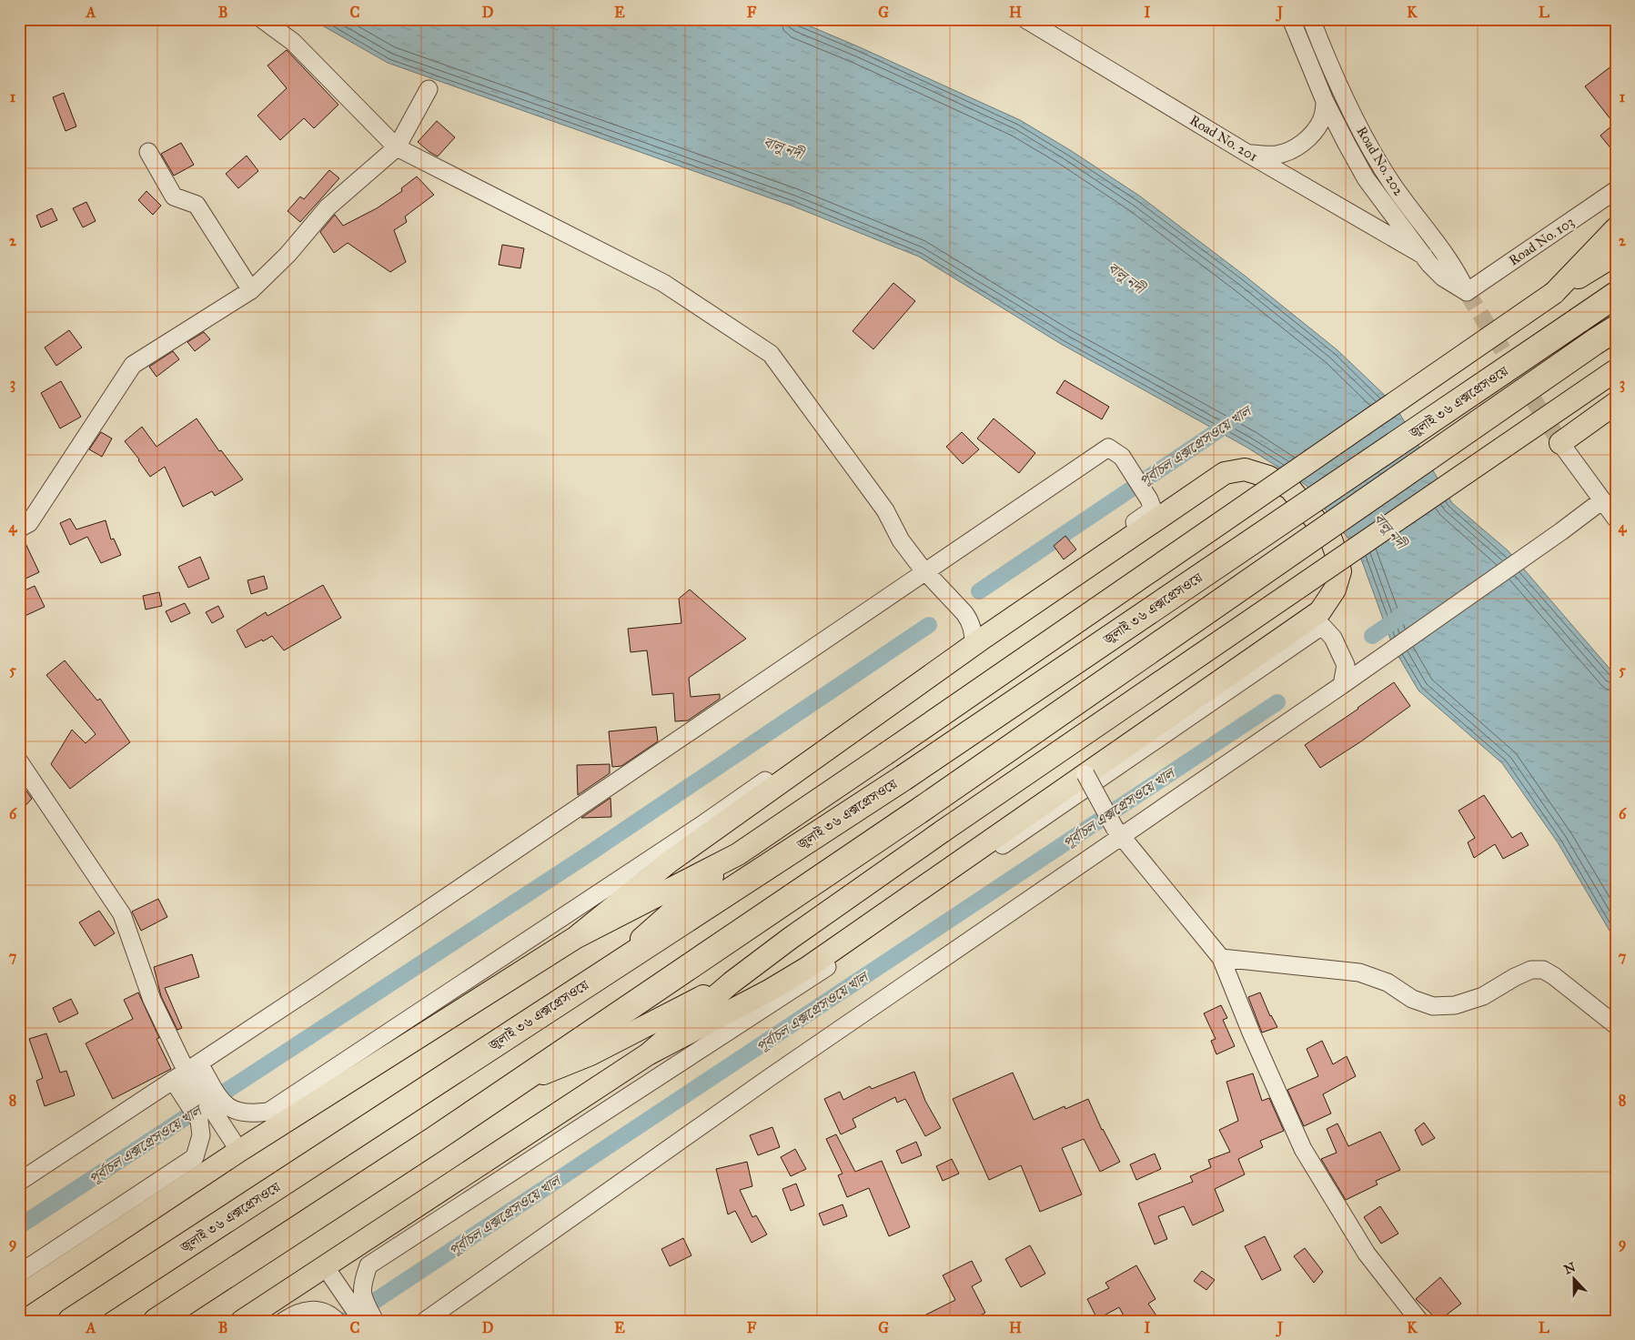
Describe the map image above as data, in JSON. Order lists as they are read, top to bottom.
{
  "streets": {
    "highway": ["জুলাই ৩৬ এক্সপ্রেসওয়ে"],
    "street": ["Road No. 201", "Road No. 202", "Road No. 103"]
  },
  "crossings": [
    ["Road No. 201", "Road No. 202"],
    ["Road No. 201", "Road No. 103"],
    ["Road No. 202", "Road No. 103"]
  ],
  "water": ["বালু নদী", "পূর্বাচল এক্সপ্রেসওয়ে খাল"],
  "north": "top",
  "grid": {
    "columns": [
      "A",
      "B",
      "C",
      "D",
      "E",
      "F",
      "G",
      "H",
      "I",
      "J",
      "K",
      "L"
    ],
    "rows": [
      "1",
      "2",
      "3",
      "4",
      "5",
      "6",
      "7",
      "8",
      "9"
    ]
  }
}
